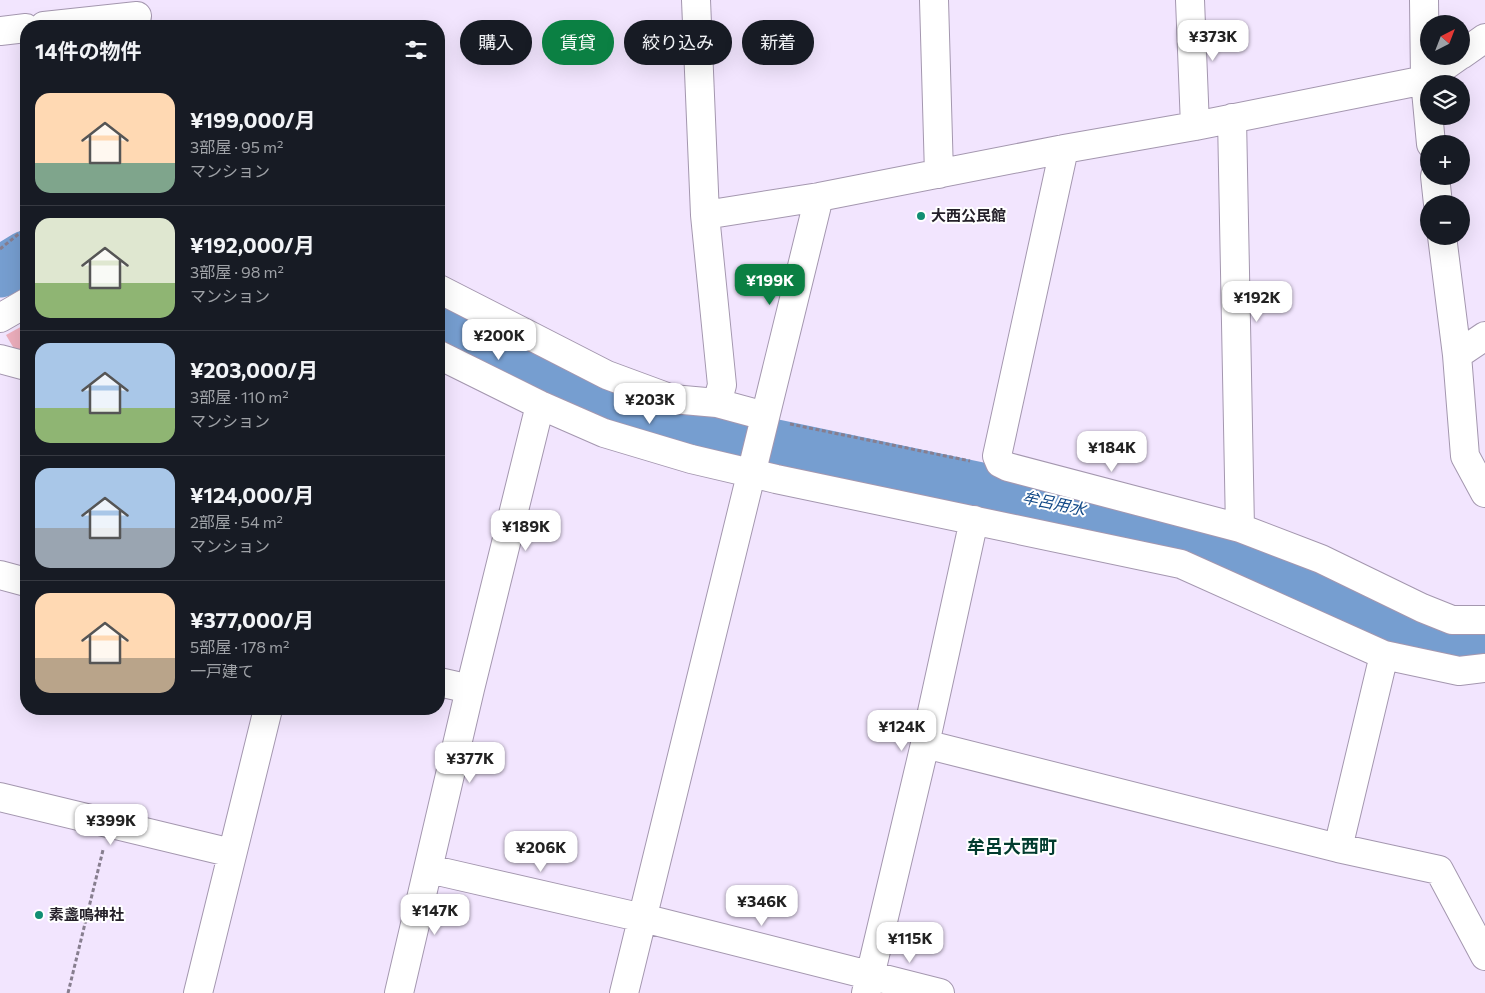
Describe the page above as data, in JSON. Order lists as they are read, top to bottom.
{
  "districts": ["牟呂大西町"],
  "water": ["牟呂用水"],
  "places": ["大西公民館", "素盞嗚神社"],
  "north": "top right",
  "page": {
    "map_buttons": ["+", "−"],
    "price": [
      "¥373K",
      "¥199K",
      "¥192K",
      "¥200K",
      "¥203K",
      "¥184K",
      "¥189K",
      "¥124K",
      "¥377K",
      "¥399K",
      "¥206K",
      "¥346K",
      "¥147K",
      "¥115K"
    ],
    "chip": [
      "購入",
      "賃貸",
      "絞り込み",
      "新着"
    ],
    "heading": "14件の物件",
    "list": [
      {
        "name": "¥199,000/月",
        "note": "3部屋 · 95 m² · マンション"
      },
      {
        "name": "¥192,000/月",
        "note": "3部屋 · 98 m² · マンション"
      },
      {
        "name": "¥203,000/月",
        "note": "3部屋 · 110 m² · マンション"
      },
      {
        "name": "¥124,000/月",
        "note": "2部屋 · 54 m² · マンション"
      },
      {
        "name": "¥377,000/月",
        "note": "5部屋 · 178 m² · 一戸建て"
      }
    ]
  }
}
